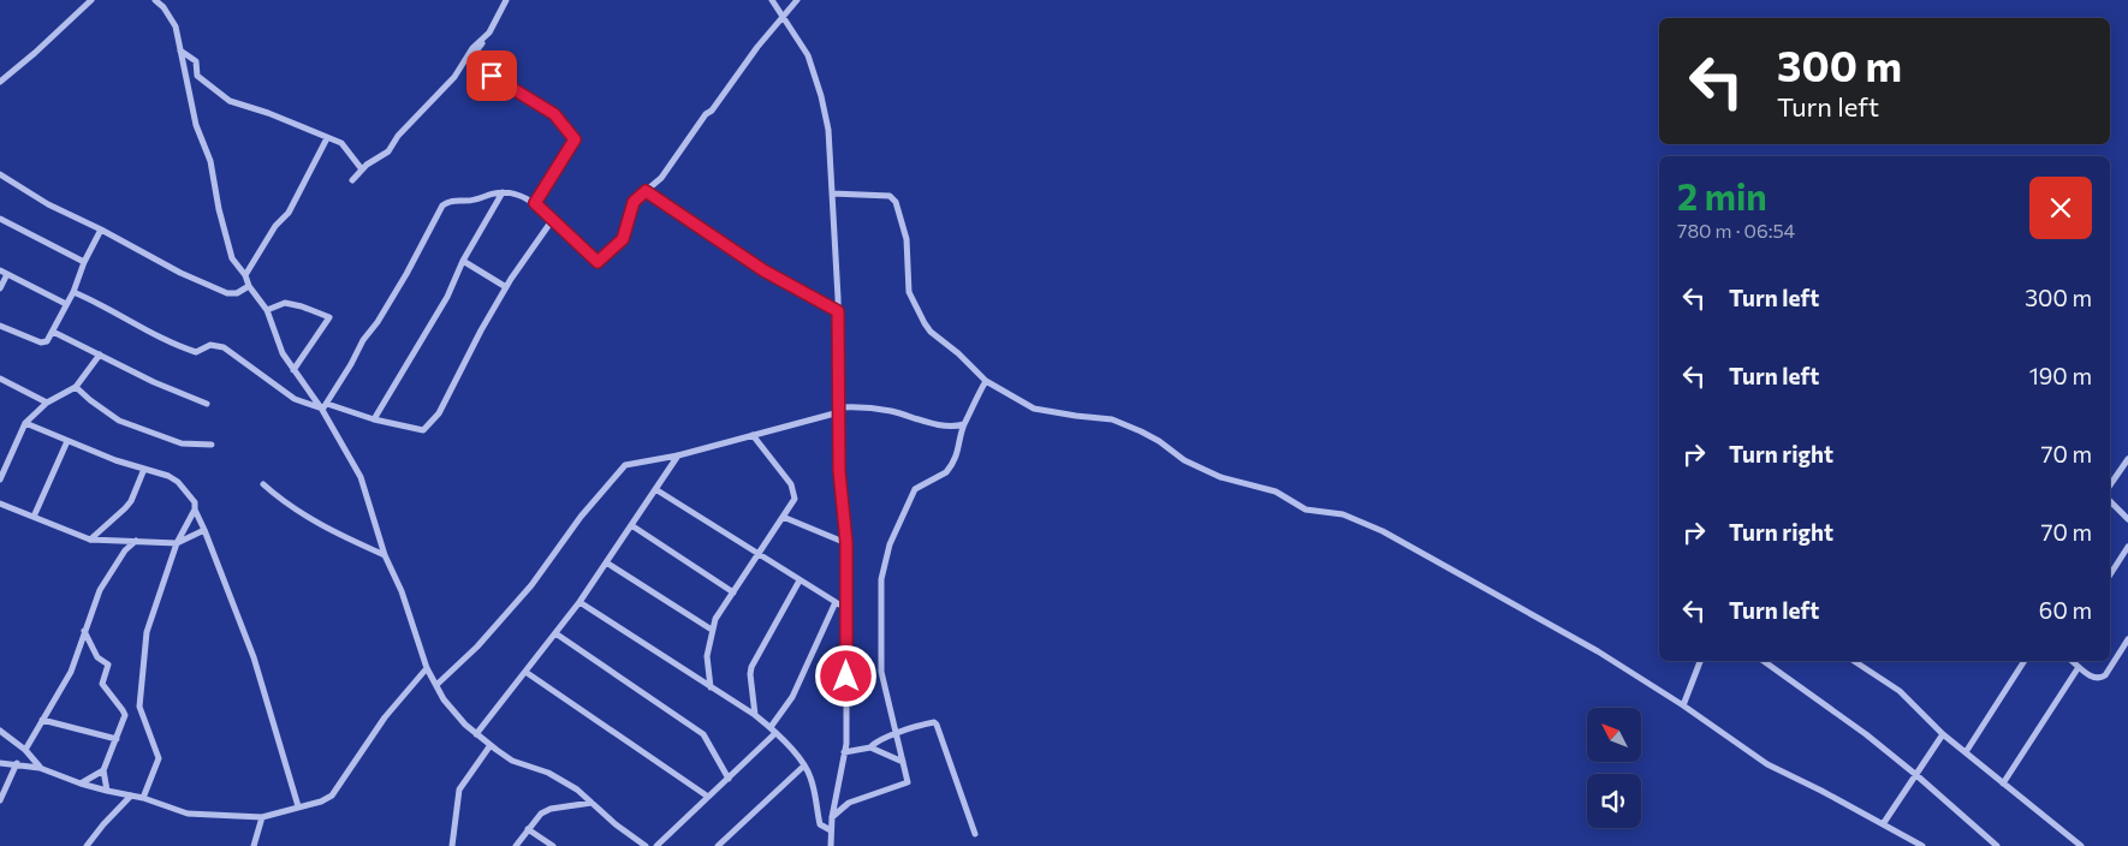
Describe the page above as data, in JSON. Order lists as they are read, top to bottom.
{
  "north": "top left",
  "page": {
    "turn": ["300 m", "Turn left"],
    "heading": ["2 min", "780 m · 06:54"],
    "list": [
      {
        "name": "Turn left",
        "value": "300 m"
      },
      {
        "name": "Turn left",
        "value": "190 m"
      },
      {
        "name": "Turn right",
        "value": "70 m"
      },
      {
        "name": "Turn right",
        "value": "70 m"
      },
      {
        "name": "Turn left",
        "value": "60 m"
      }
    ]
  }
}
